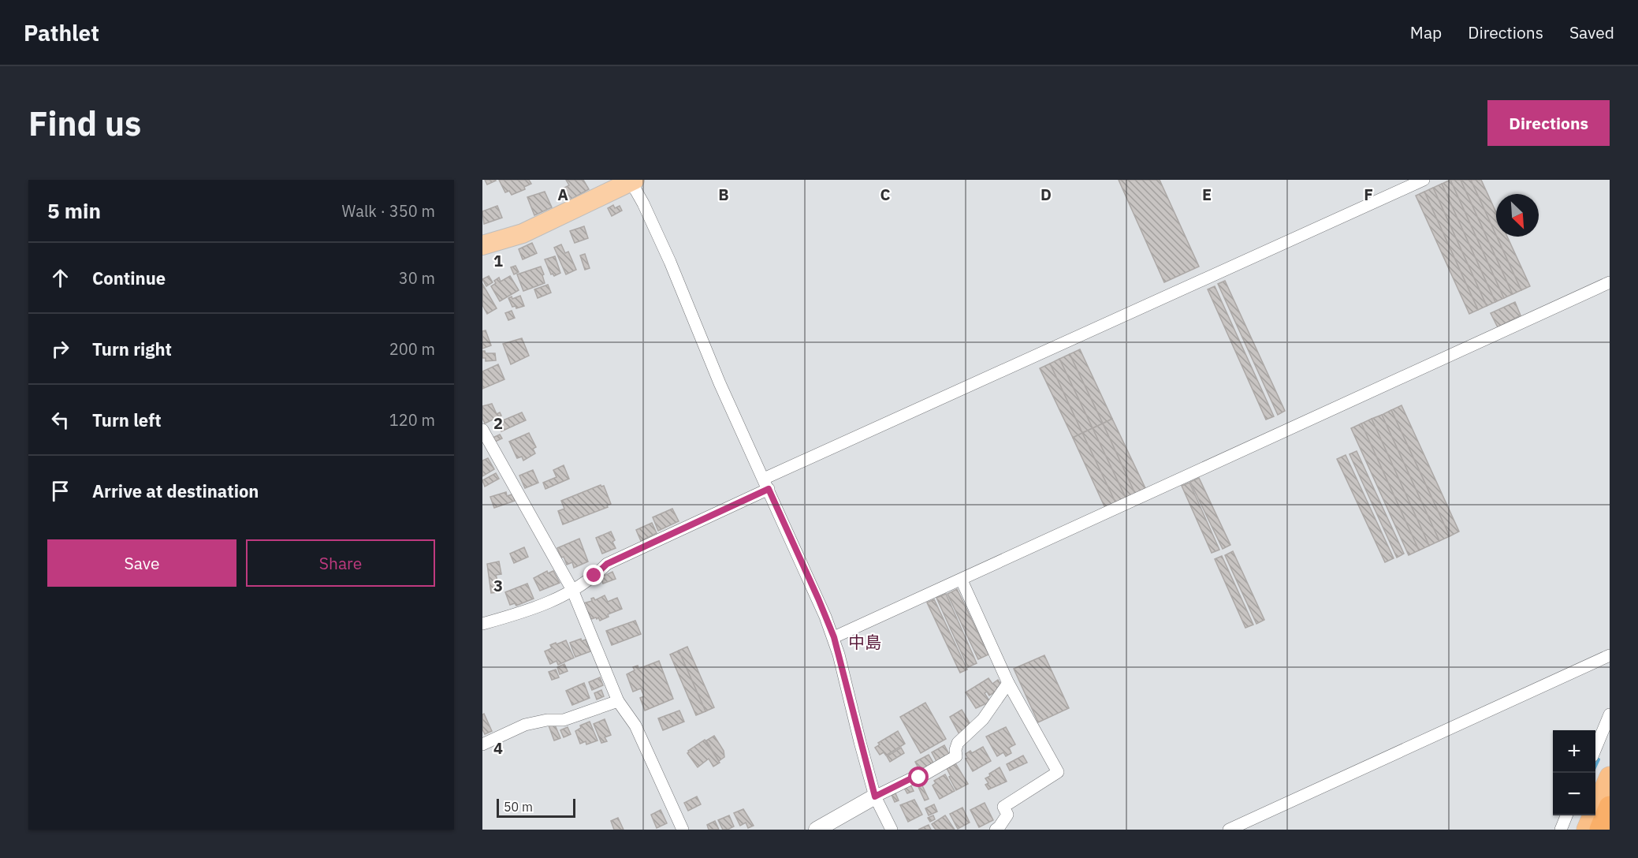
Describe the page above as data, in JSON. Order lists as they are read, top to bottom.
{
  "districts": ["中島"],
  "scale_bar": "50 m",
  "north": "bottom right",
  "page": {
    "header": "Pathlet",
    "nav": ["Map", "Directions", "Saved"],
    "buttons": [
      "Directions",
      ["Save", "Share"]
    ],
    "title": "Find us",
    "heading": ["5 min", "Walk · 350 m"],
    "list": [
      ["Continue", "30 m"],
      ["Turn right", "200 m"],
      ["Turn left", "120 m"],
      "Arrive at destination"
    ],
    "map_buttons": ["+", "−"],
    "scale": "50 m"
  },
  "grid": {
    "columns": [
      "A",
      "B",
      "C",
      "D",
      "E",
      "F"
    ],
    "rows": [
      "1",
      "2",
      "3",
      "4"
    ]
  }
}
